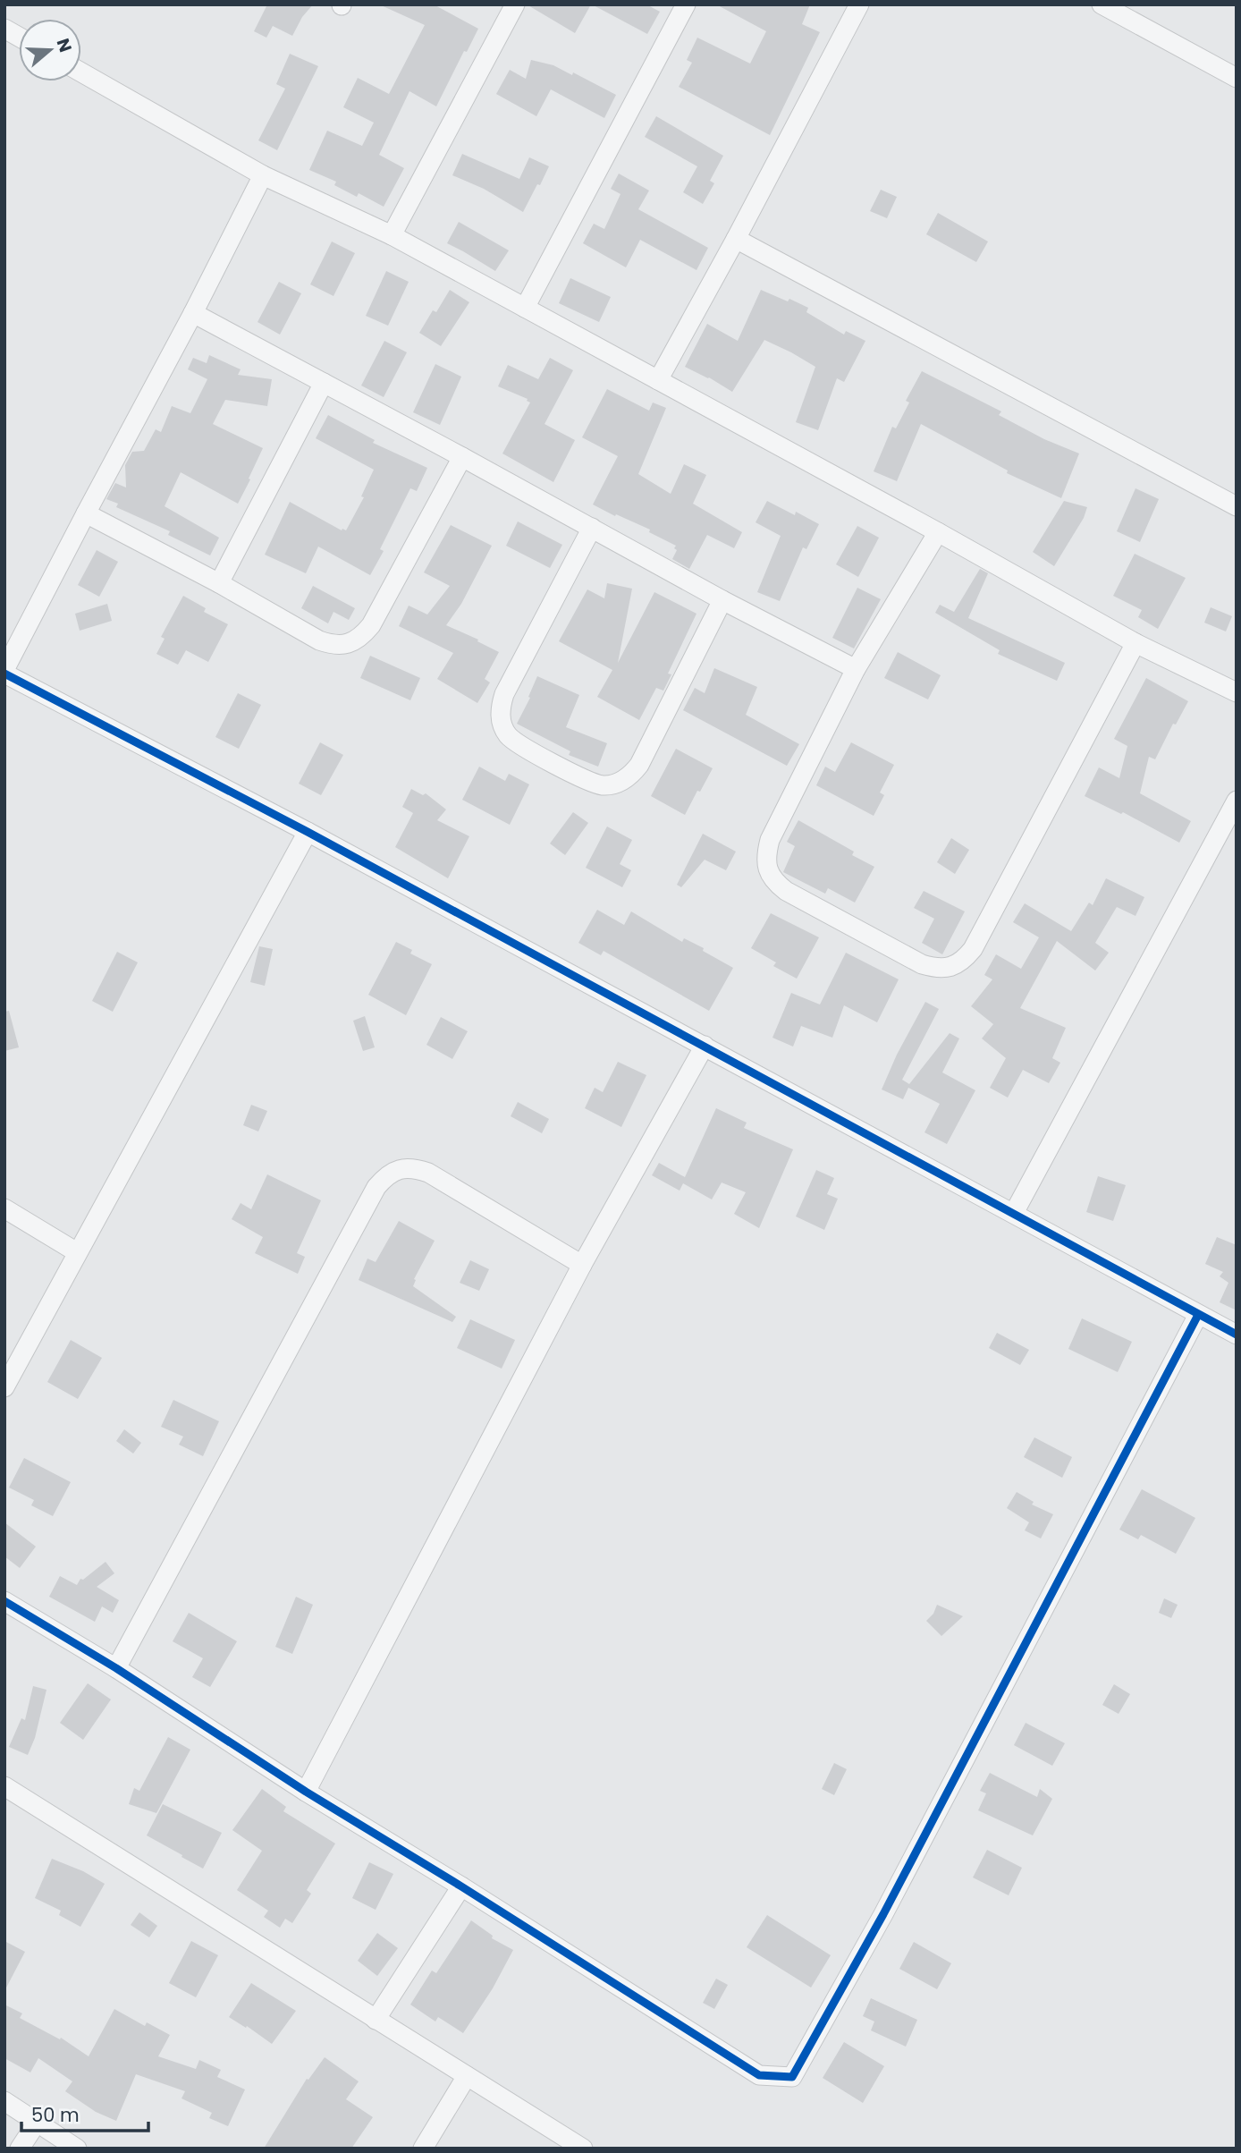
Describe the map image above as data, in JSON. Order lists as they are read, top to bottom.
{
  "scale_bar": "50 m",
  "north": "right"
}
